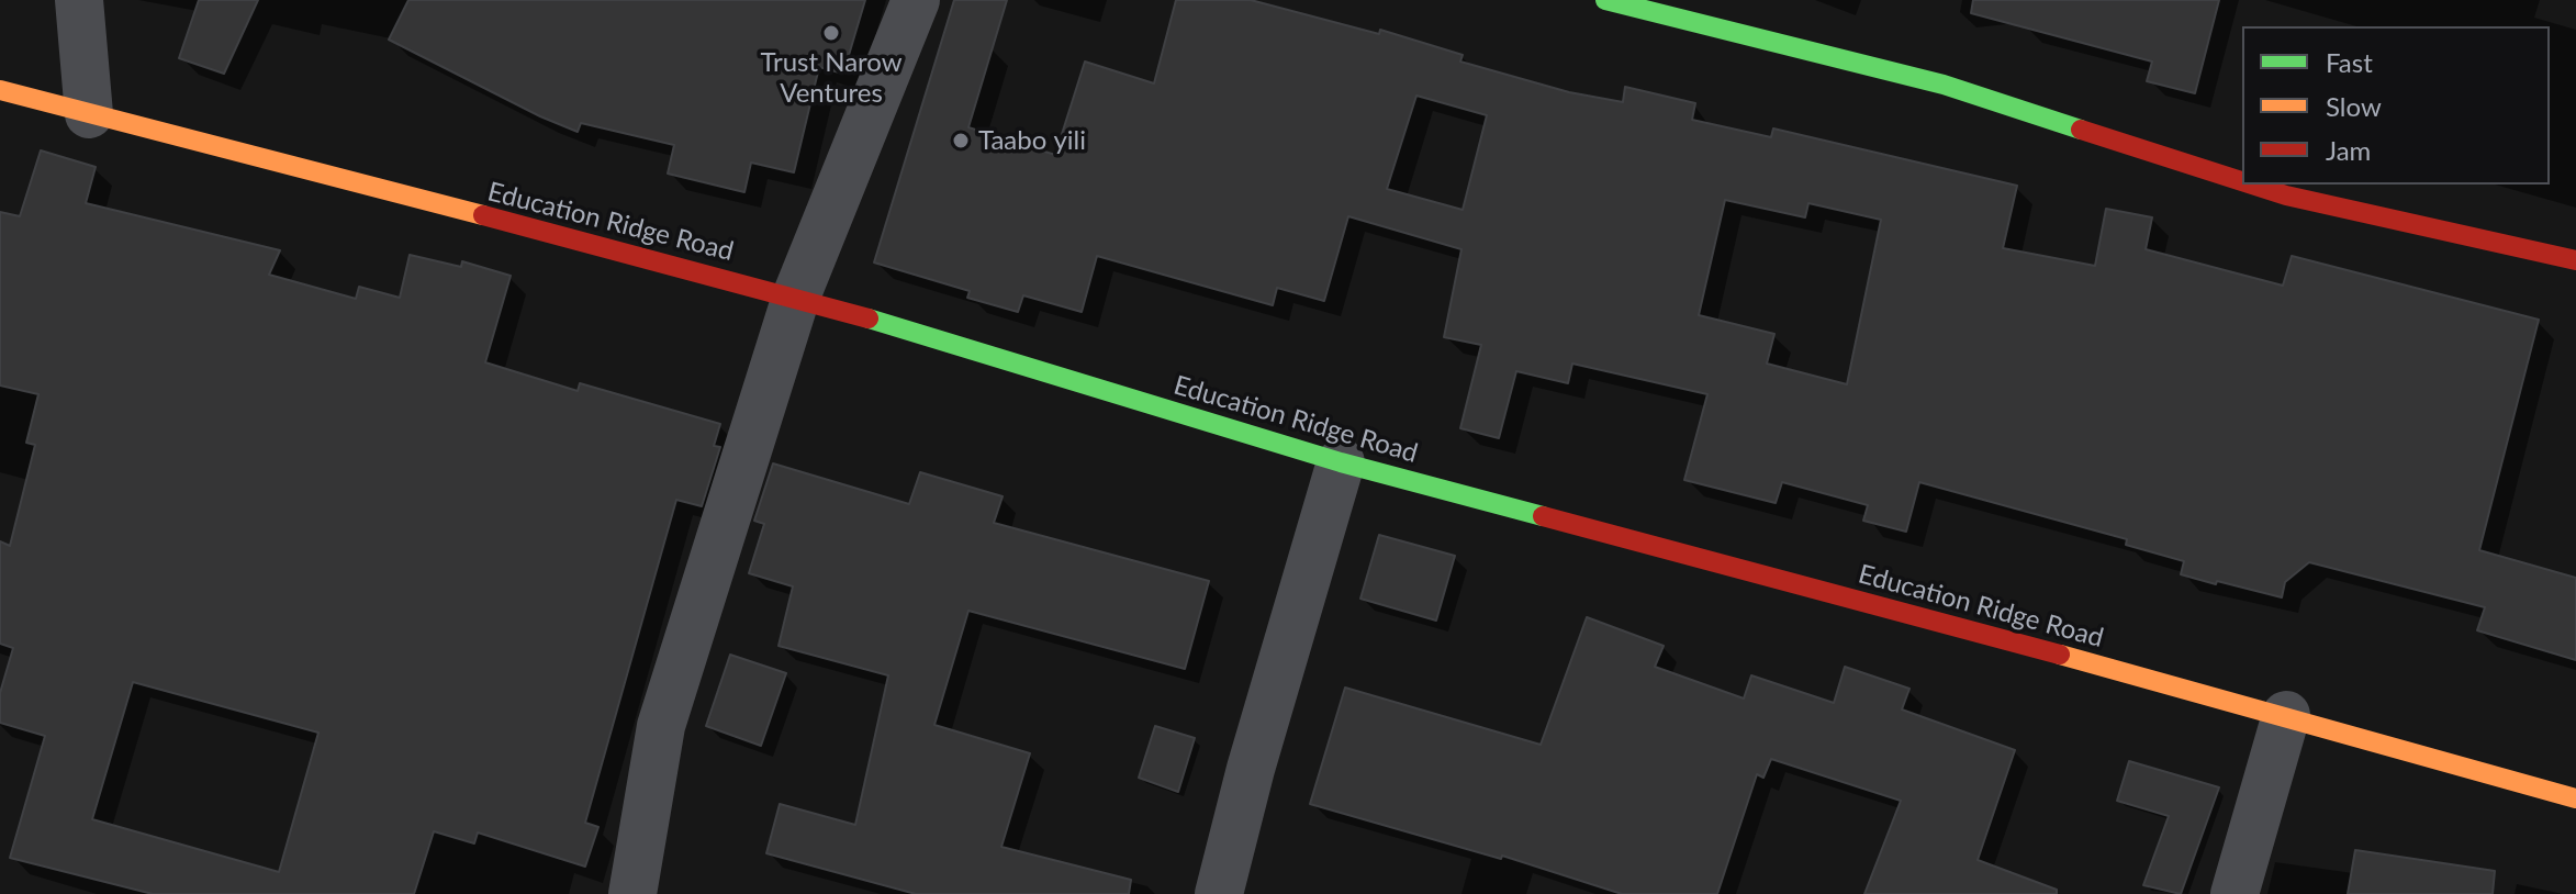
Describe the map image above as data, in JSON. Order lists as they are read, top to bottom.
{
  "streets": {
    "main road": ["Education Ridge Road"]
  },
  "places": ["Trust Narow Ventures", "Taabo yili"],
  "legend": ["Fast", "Slow", "Jam"]
}
